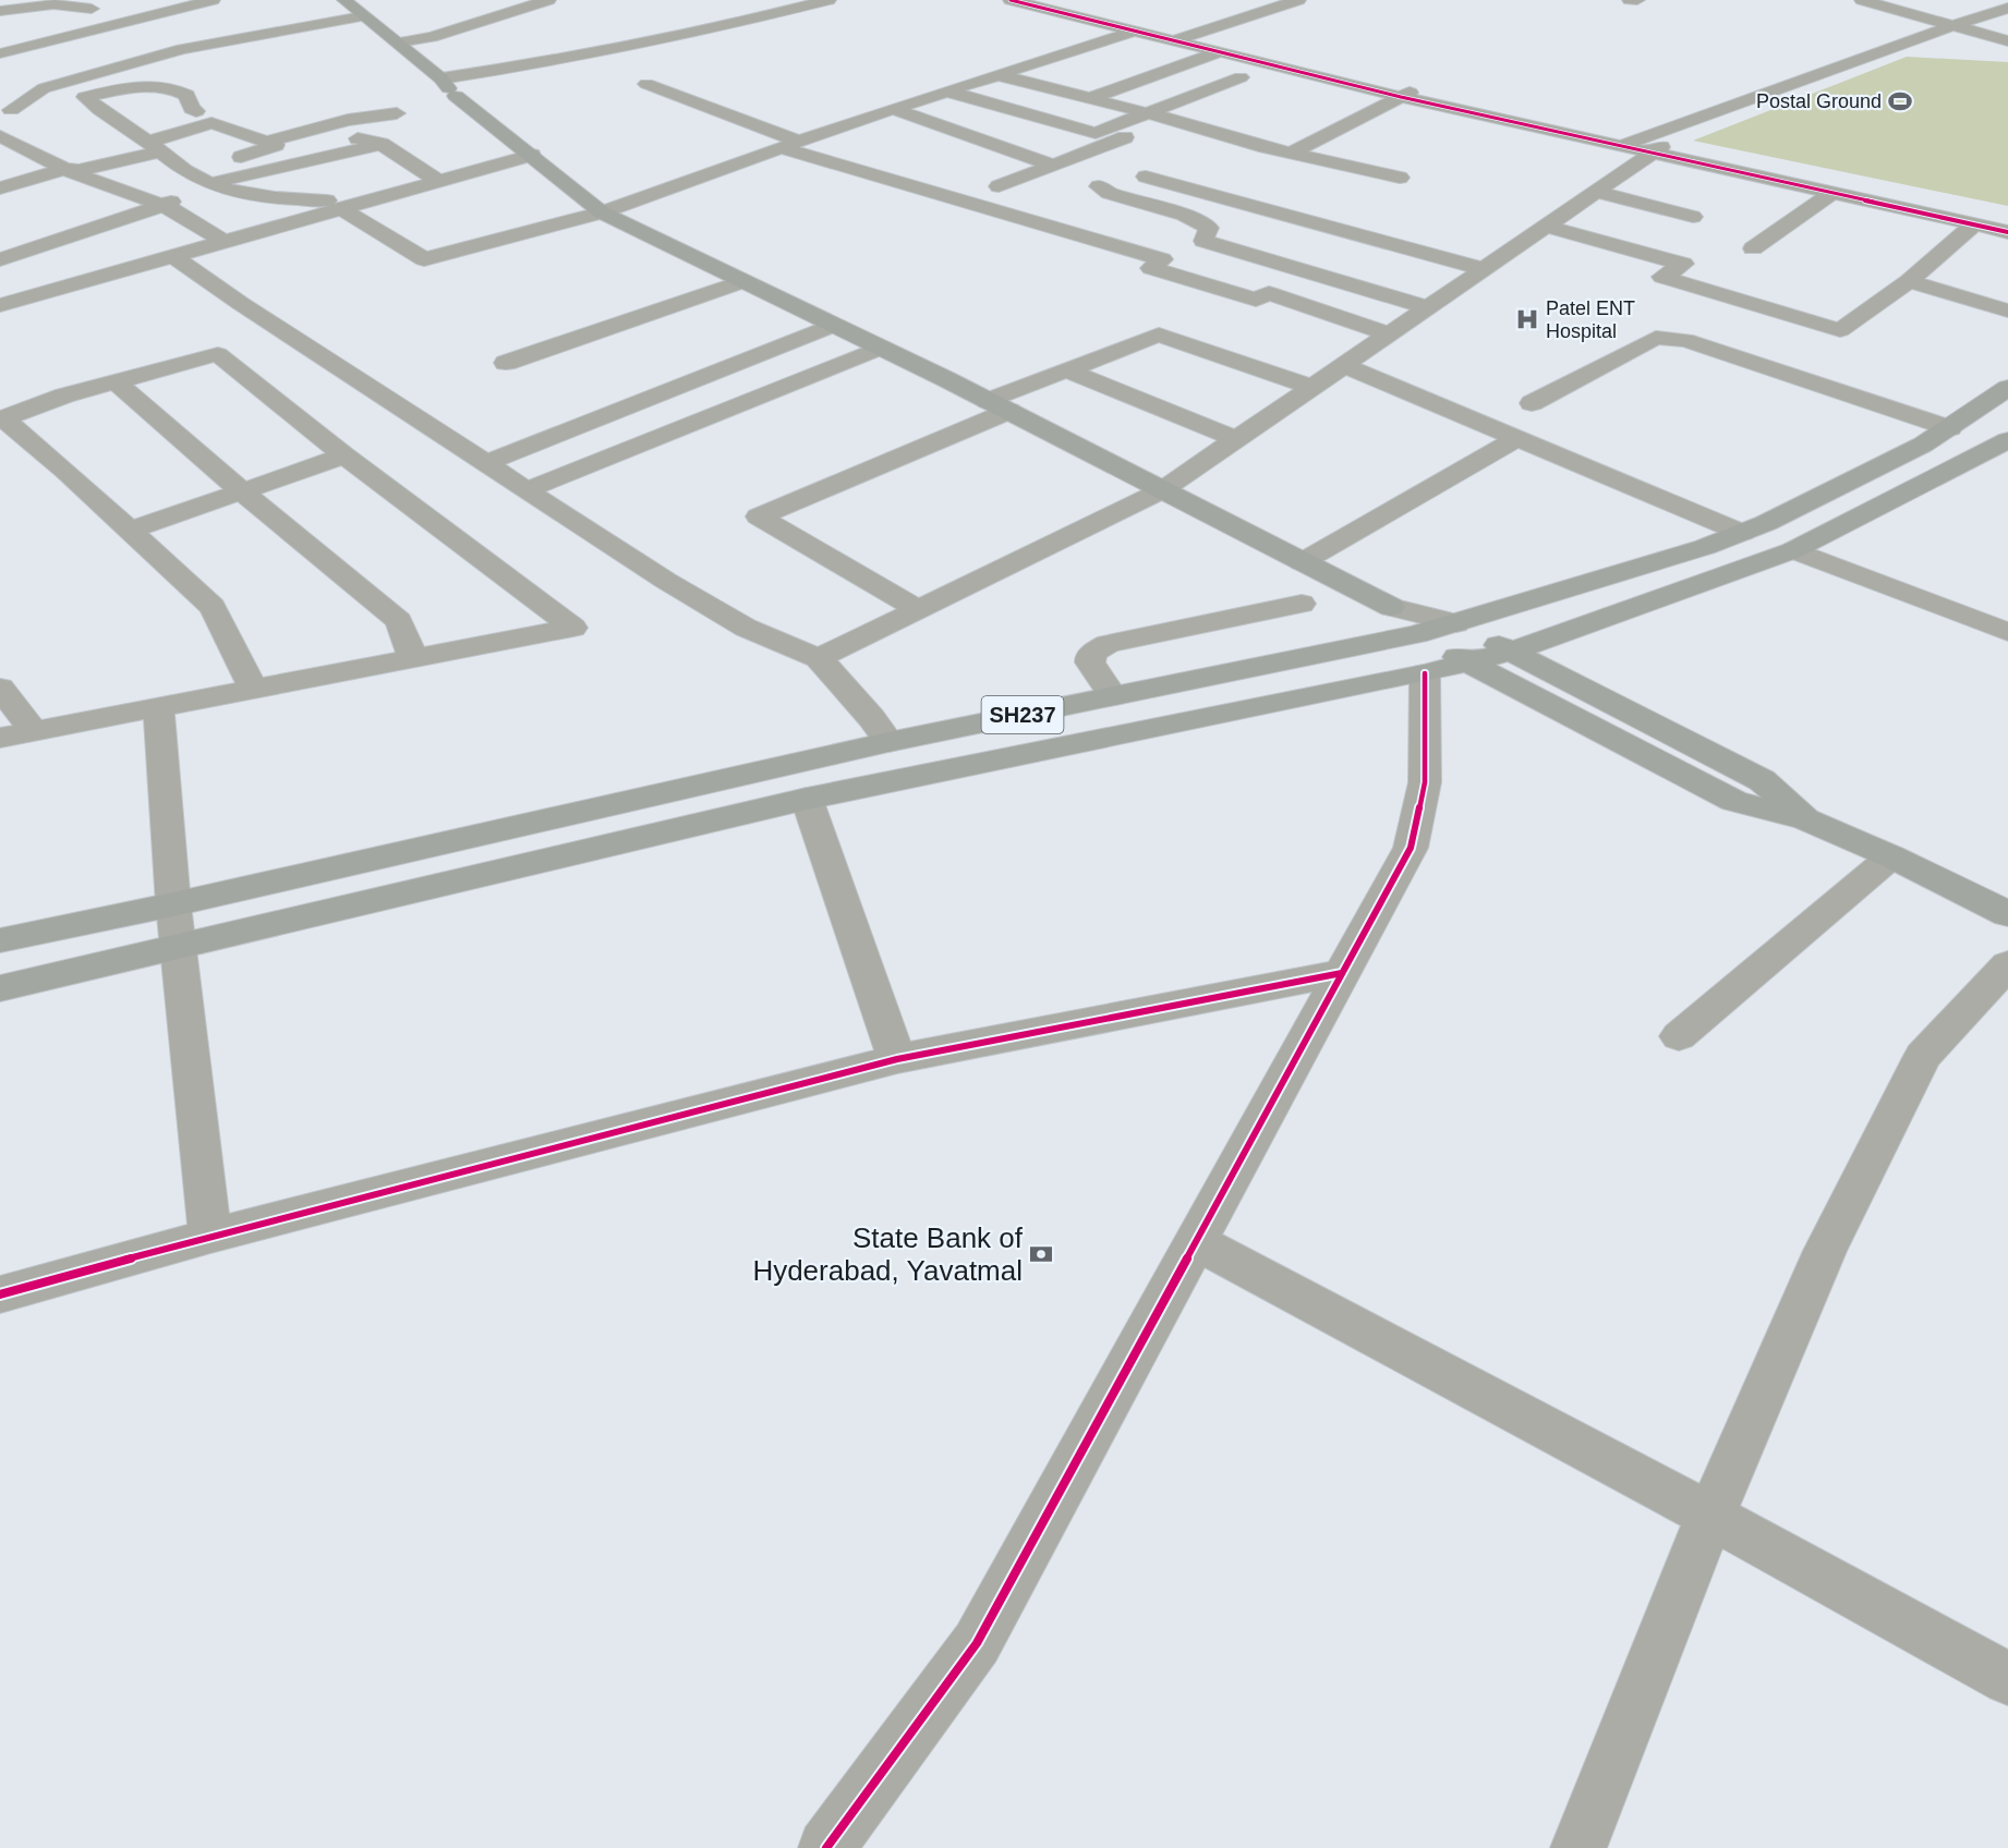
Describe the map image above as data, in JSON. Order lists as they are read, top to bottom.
{
  "streets": {
    "main road": ["SH237"]
  },
  "places": {
    "sports": ["Postal Ground"],
    "hospital": ["Patel ENT Hospital"],
    "bank": ["State Bank of Hyderabad, Yavatmal"]
  }
}
